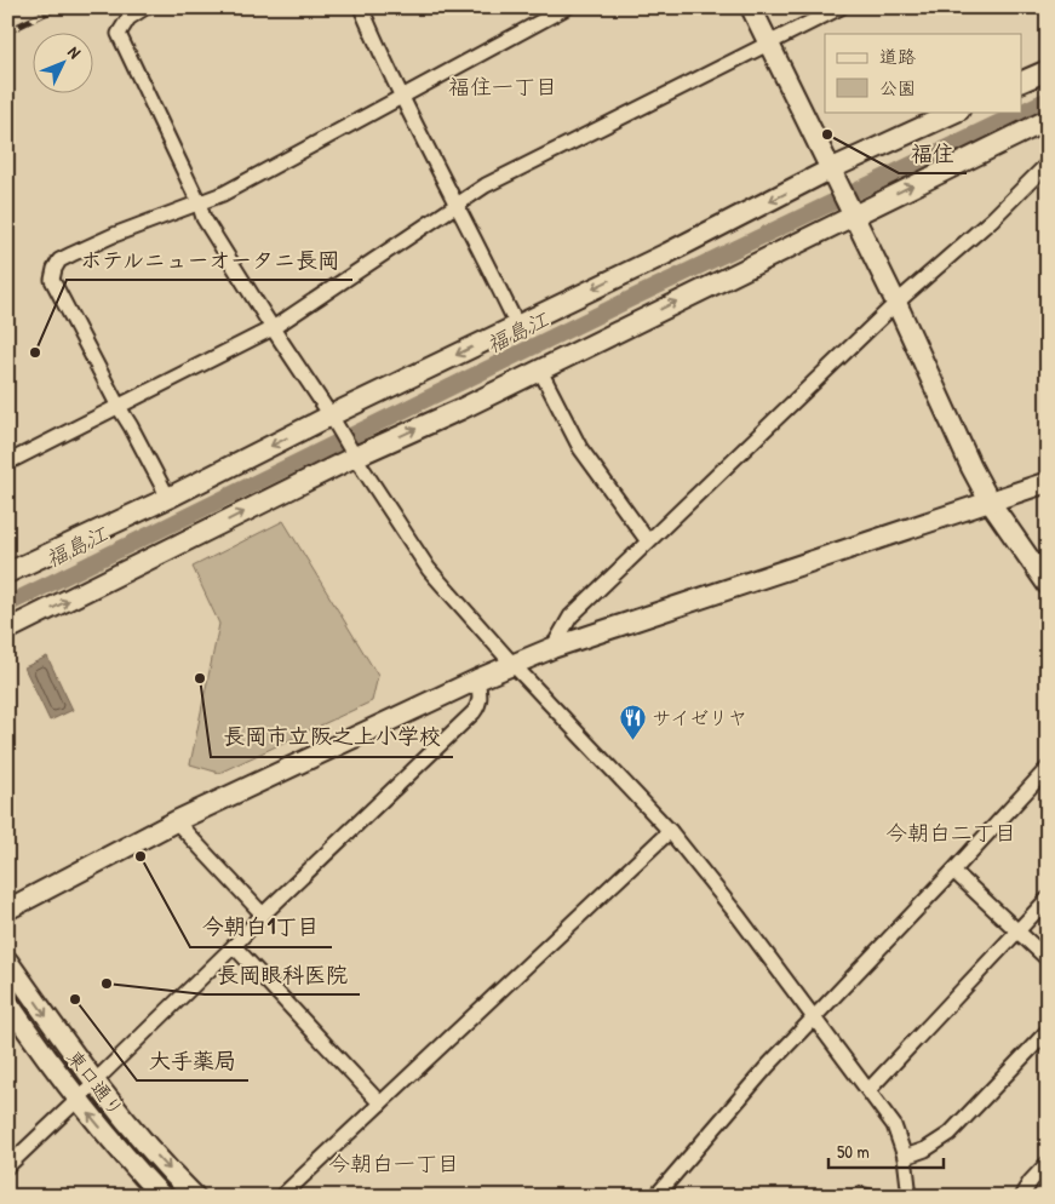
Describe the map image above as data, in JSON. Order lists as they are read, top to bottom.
{
  "streets": {
    "street": ["東口通り"]
  },
  "districts": ["福住一丁目", "今朝白二丁目", "今朝白一丁目"],
  "water": ["福島江"],
  "places": {
    "other": [
      "福住",
      "ホテルニューオータニ長岡",
      "長岡市立阪之上小学校",
      "今朝白1丁目",
      "長岡眼科医院",
      "大手薬局"
    ],
    "restaurant": ["サイゼリヤ"]
  },
  "legend": ["道路", "公園"],
  "scale_bar": "50 m",
  "north": "top right"
}
